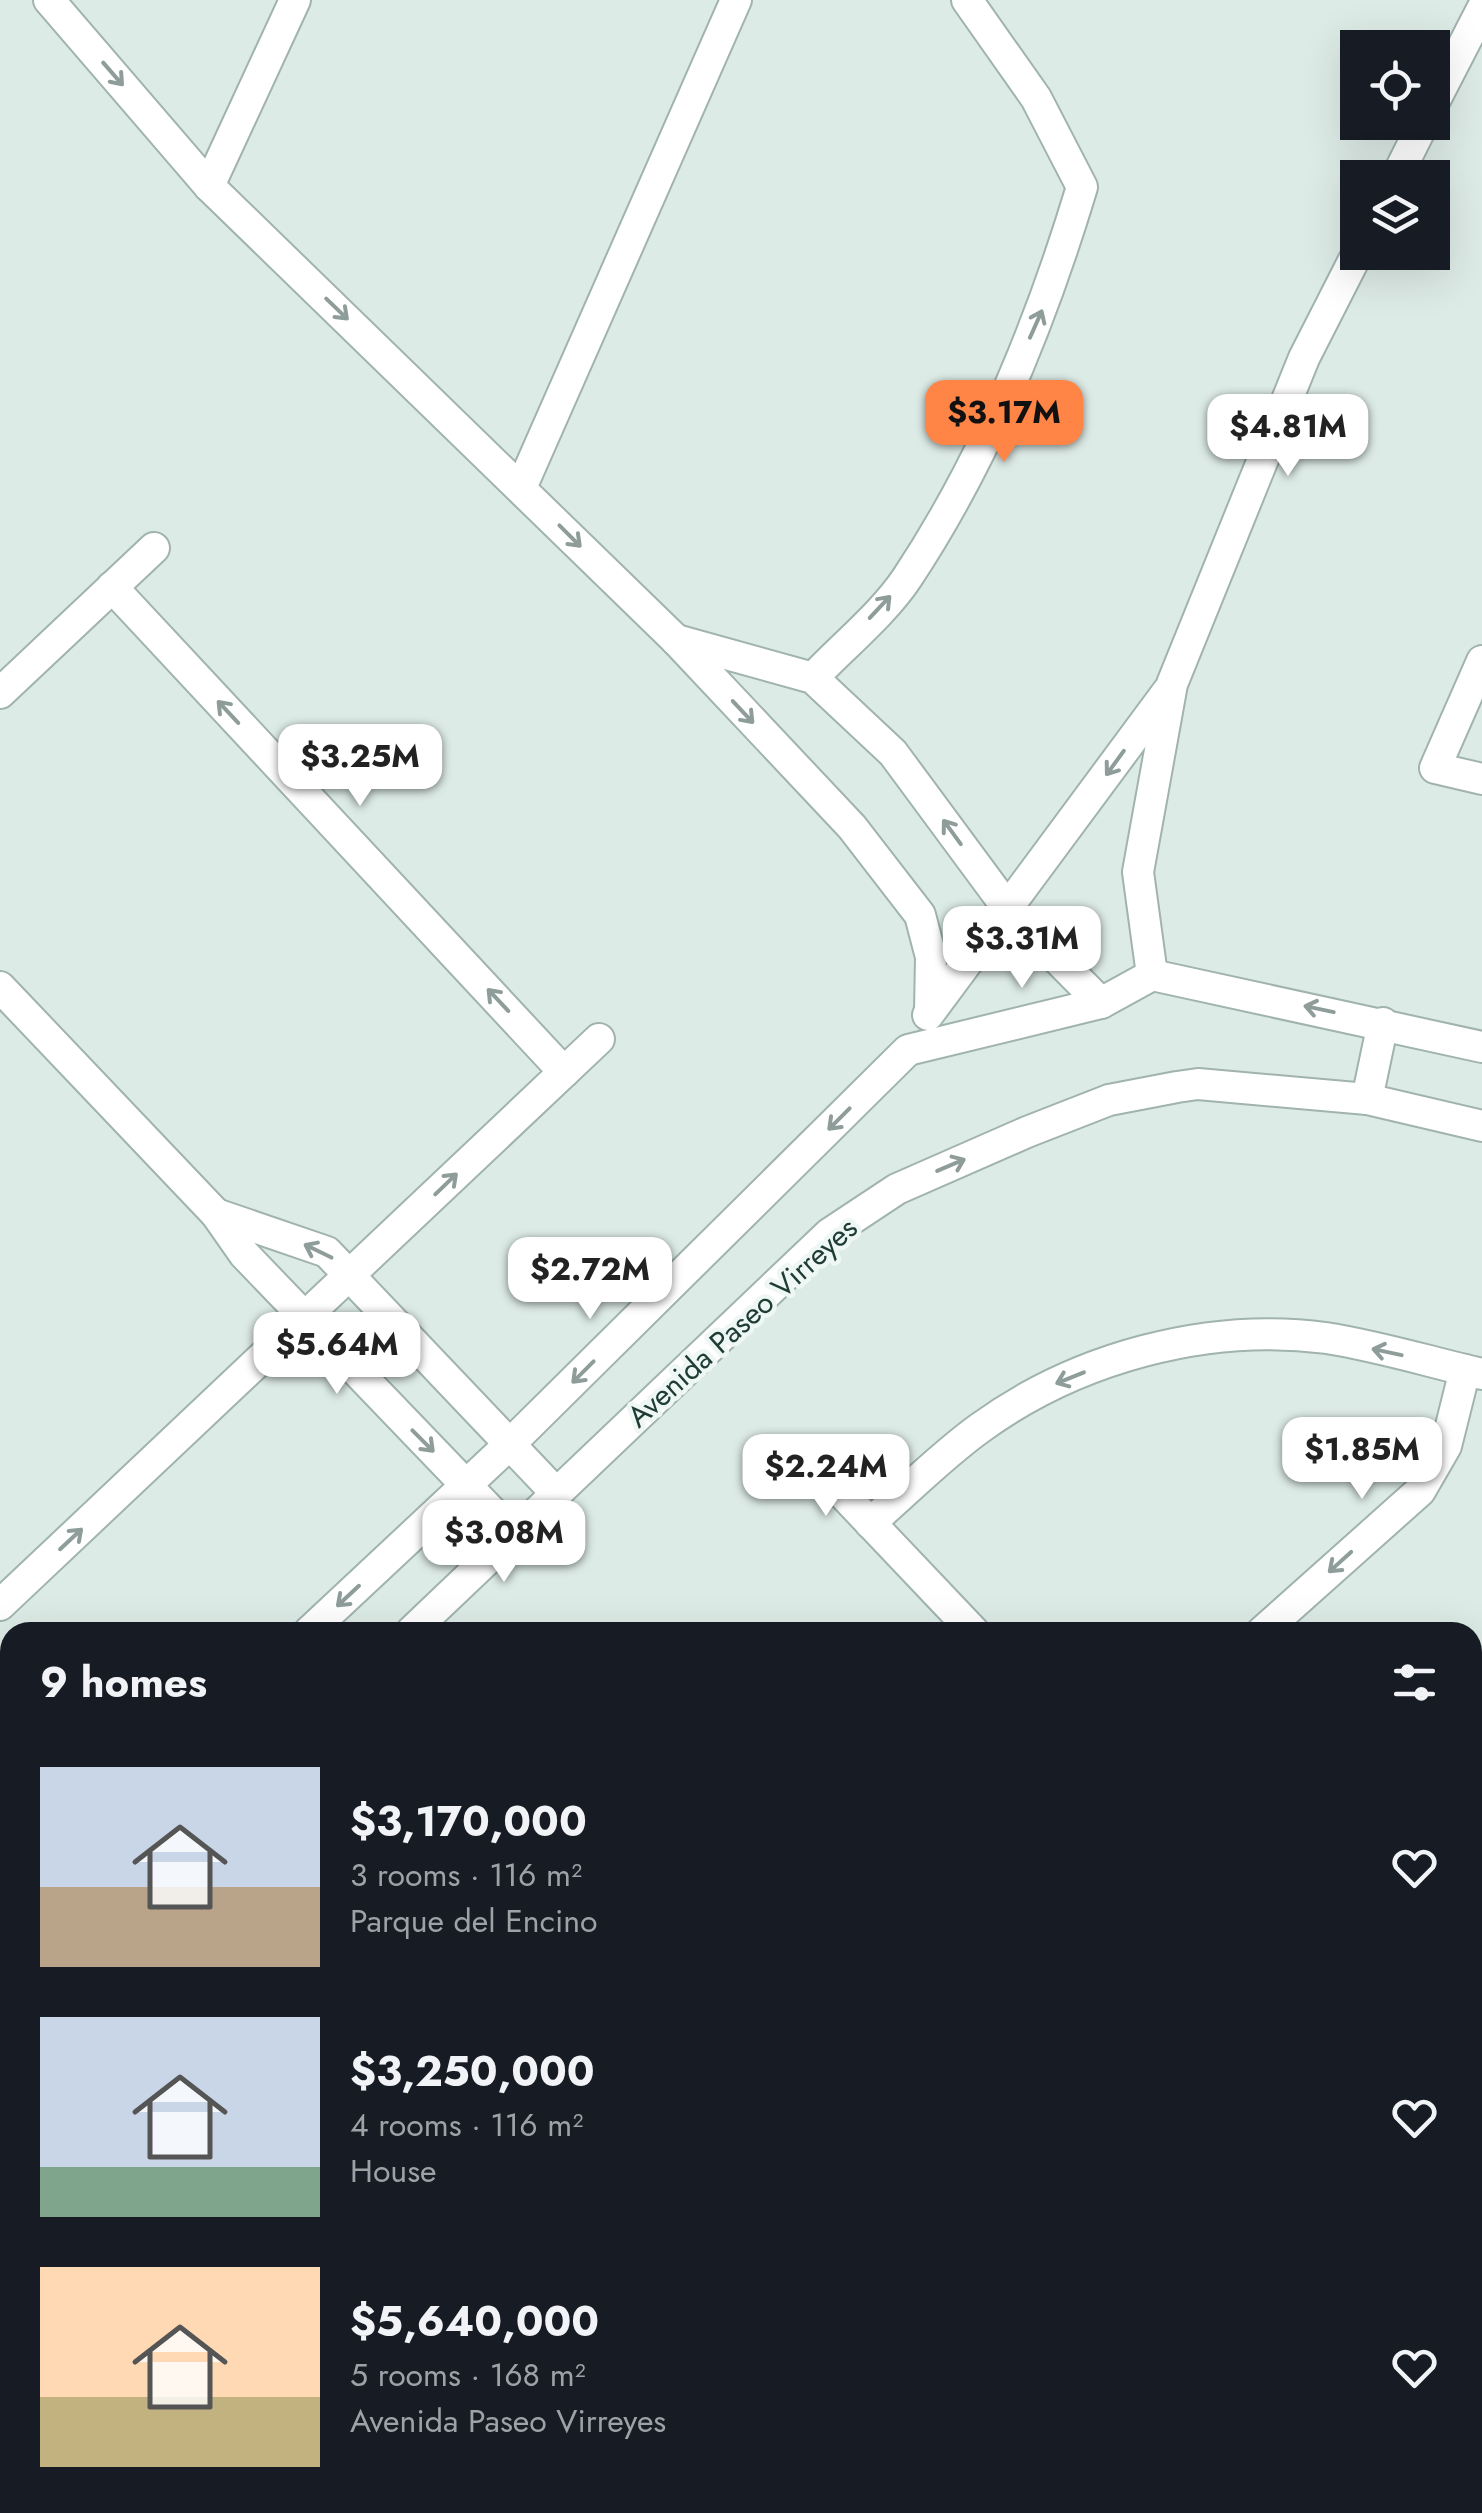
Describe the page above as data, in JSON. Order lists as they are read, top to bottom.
{
  "streets": {
    "street": ["Avenida Paseo Virreyes"]
  },
  "page": {
    "price": [
      "$3.17M",
      "$4.81M",
      "$3.25M",
      "$3.31M",
      "$2.72M",
      "$5.64M",
      "$1.85M",
      "$2.24M",
      "$3.08M"
    ],
    "heading": "9 homes",
    "list": [
      {
        "name": "$3,170,000",
        "note": "3 rooms · 116 m² · Parque del Encino"
      },
      {
        "name": "$3,250,000",
        "note": "4 rooms · 116 m² · House"
      },
      {
        "name": "$5,640,000",
        "note": "5 rooms · 168 m² · Avenida Paseo Virreyes"
      }
    ]
  }
}
